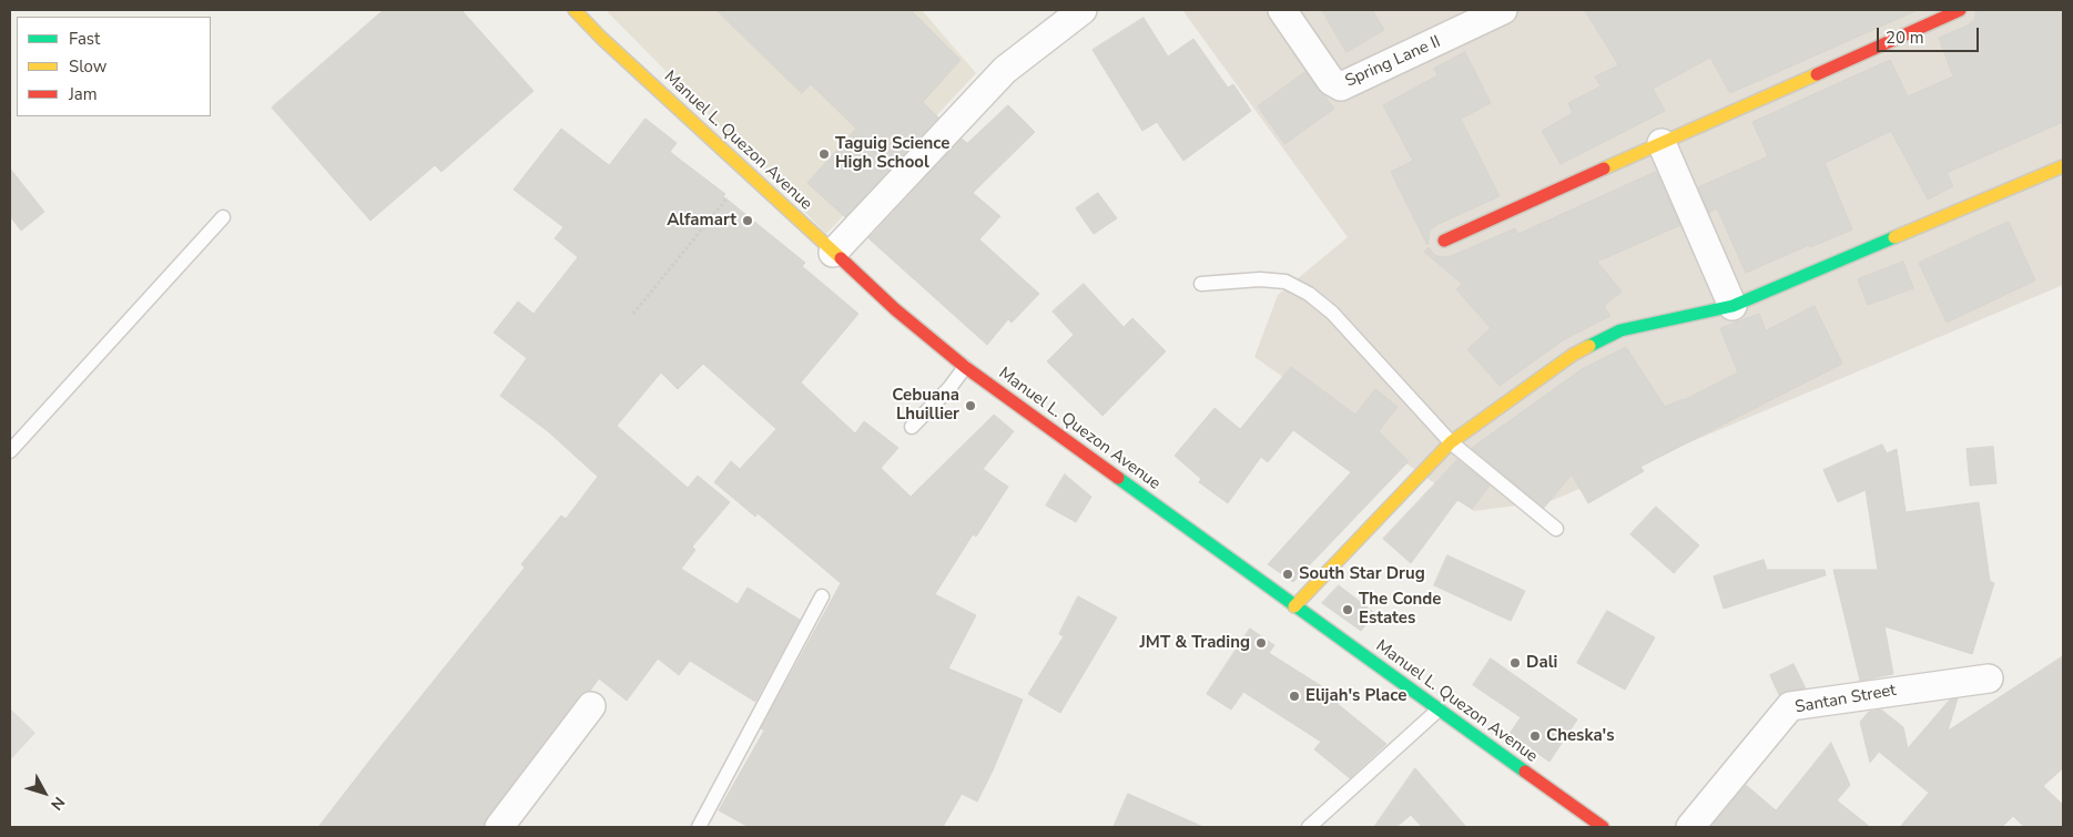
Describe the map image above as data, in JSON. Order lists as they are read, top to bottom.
{
  "streets": {
    "street": ["Spring Lane II", "Manuel L. Quezon Avenue", "Santan Street"]
  },
  "places": [
    "Taguig Science High School",
    "Alfamart",
    "Cebuana Lhuillier",
    "South Star Drug",
    "The Conde Estates",
    "JMT & Trading",
    "Dali",
    "Elijah's Place",
    "Cheska's"
  ],
  "legend": ["Fast", "Slow", "Jam"],
  "scale_bar": "20 m",
  "north": "bottom right"
}
